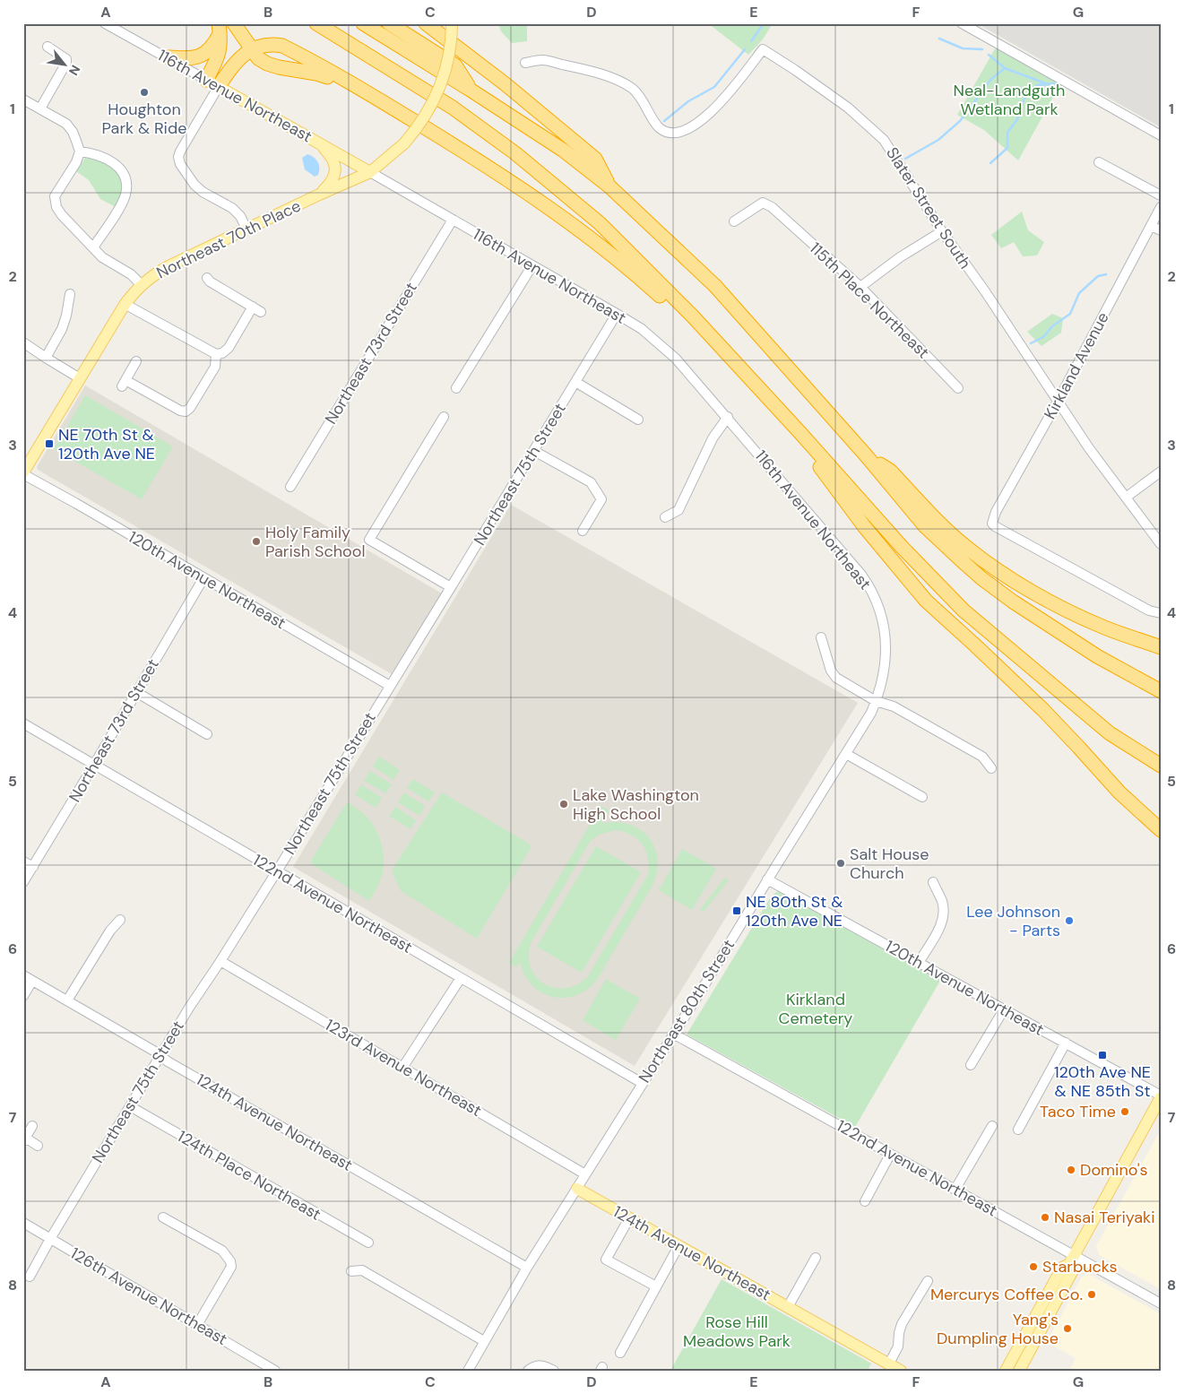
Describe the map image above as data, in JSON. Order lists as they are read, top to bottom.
{
  "streets": {
    "main road": ["116th Avenue Northeast", "Northeast 70th Place", "124th Avenue Northeast"],
    "street": [
      "Slater Street South",
      "115th Place Northeast",
      "Northeast 73rd Street",
      "Kirkland Avenue",
      "Northeast 75th Street",
      "120th Avenue Northeast",
      "122nd Avenue Northeast",
      "Northeast 80th Street",
      "123rd Avenue Northeast",
      "124th Place Northeast",
      "126th Avenue Northeast"
    ]
  },
  "crossings": [
    ["116th Avenue Northeast", "Northeast 70th Place"],
    ["116th Avenue Northeast", "Northeast 73rd Street"],
    ["116th Avenue Northeast", "Northeast 75th Street"],
    ["116th Avenue Northeast", "Northeast 80th Street"],
    ["Slater Street South", "Kirkland Avenue"],
    ["Northeast 70th Place", "120th Avenue Northeast"],
    ["Northeast 73rd Street", "120th Avenue Northeast"],
    ["Northeast 73rd Street", "122nd Avenue Northeast"],
    ["Northeast 75th Street", "120th Avenue Northeast"],
    ["Northeast 75th Street", "122nd Avenue Northeast"],
    ["Northeast 75th Street", "123rd Avenue Northeast"],
    ["Northeast 75th Street", "124th Avenue Northeast"],
    ["Northeast 75th Street", "124th Place Northeast"],
    ["Northeast 75th Street", "126th Avenue Northeast"],
    ["120th Avenue Northeast", "Northeast 80th Street"],
    ["122nd Avenue Northeast", "Northeast 80th Street"],
    ["Northeast 80th Street", "123rd Avenue Northeast"],
    ["Northeast 80th Street", "124th Avenue Northeast"]
  ],
  "parks": ["Neal-Landguth Wetland Park", "Kirkland Cemetery", "Rose Hill Meadows Park"],
  "places": {
    "other": [
      "Houghton Park & Ride",
      "Holy Family Parish School",
      "Lake Washington High School",
      "Salt House Church",
      "Lee Johnson - Parts",
      "Taco Time",
      "Domino's",
      "Nasai Teriyaki",
      "Starbucks",
      "Mercurys Coffee Co.",
      "Yang's Dumpling House"
    ],
    "transit": ["NE 70th St & 120th Ave NE", "NE 80th St & 120th Ave NE", "120th Ave NE & NE 85th St"]
  },
  "north": "bottom right",
  "grid": {
    "columns": [
      "A",
      "B",
      "C",
      "D",
      "E",
      "F",
      "G"
    ],
    "rows": [
      "1",
      "2",
      "3",
      "4",
      "5",
      "6",
      "7",
      "8"
    ]
  }
}
